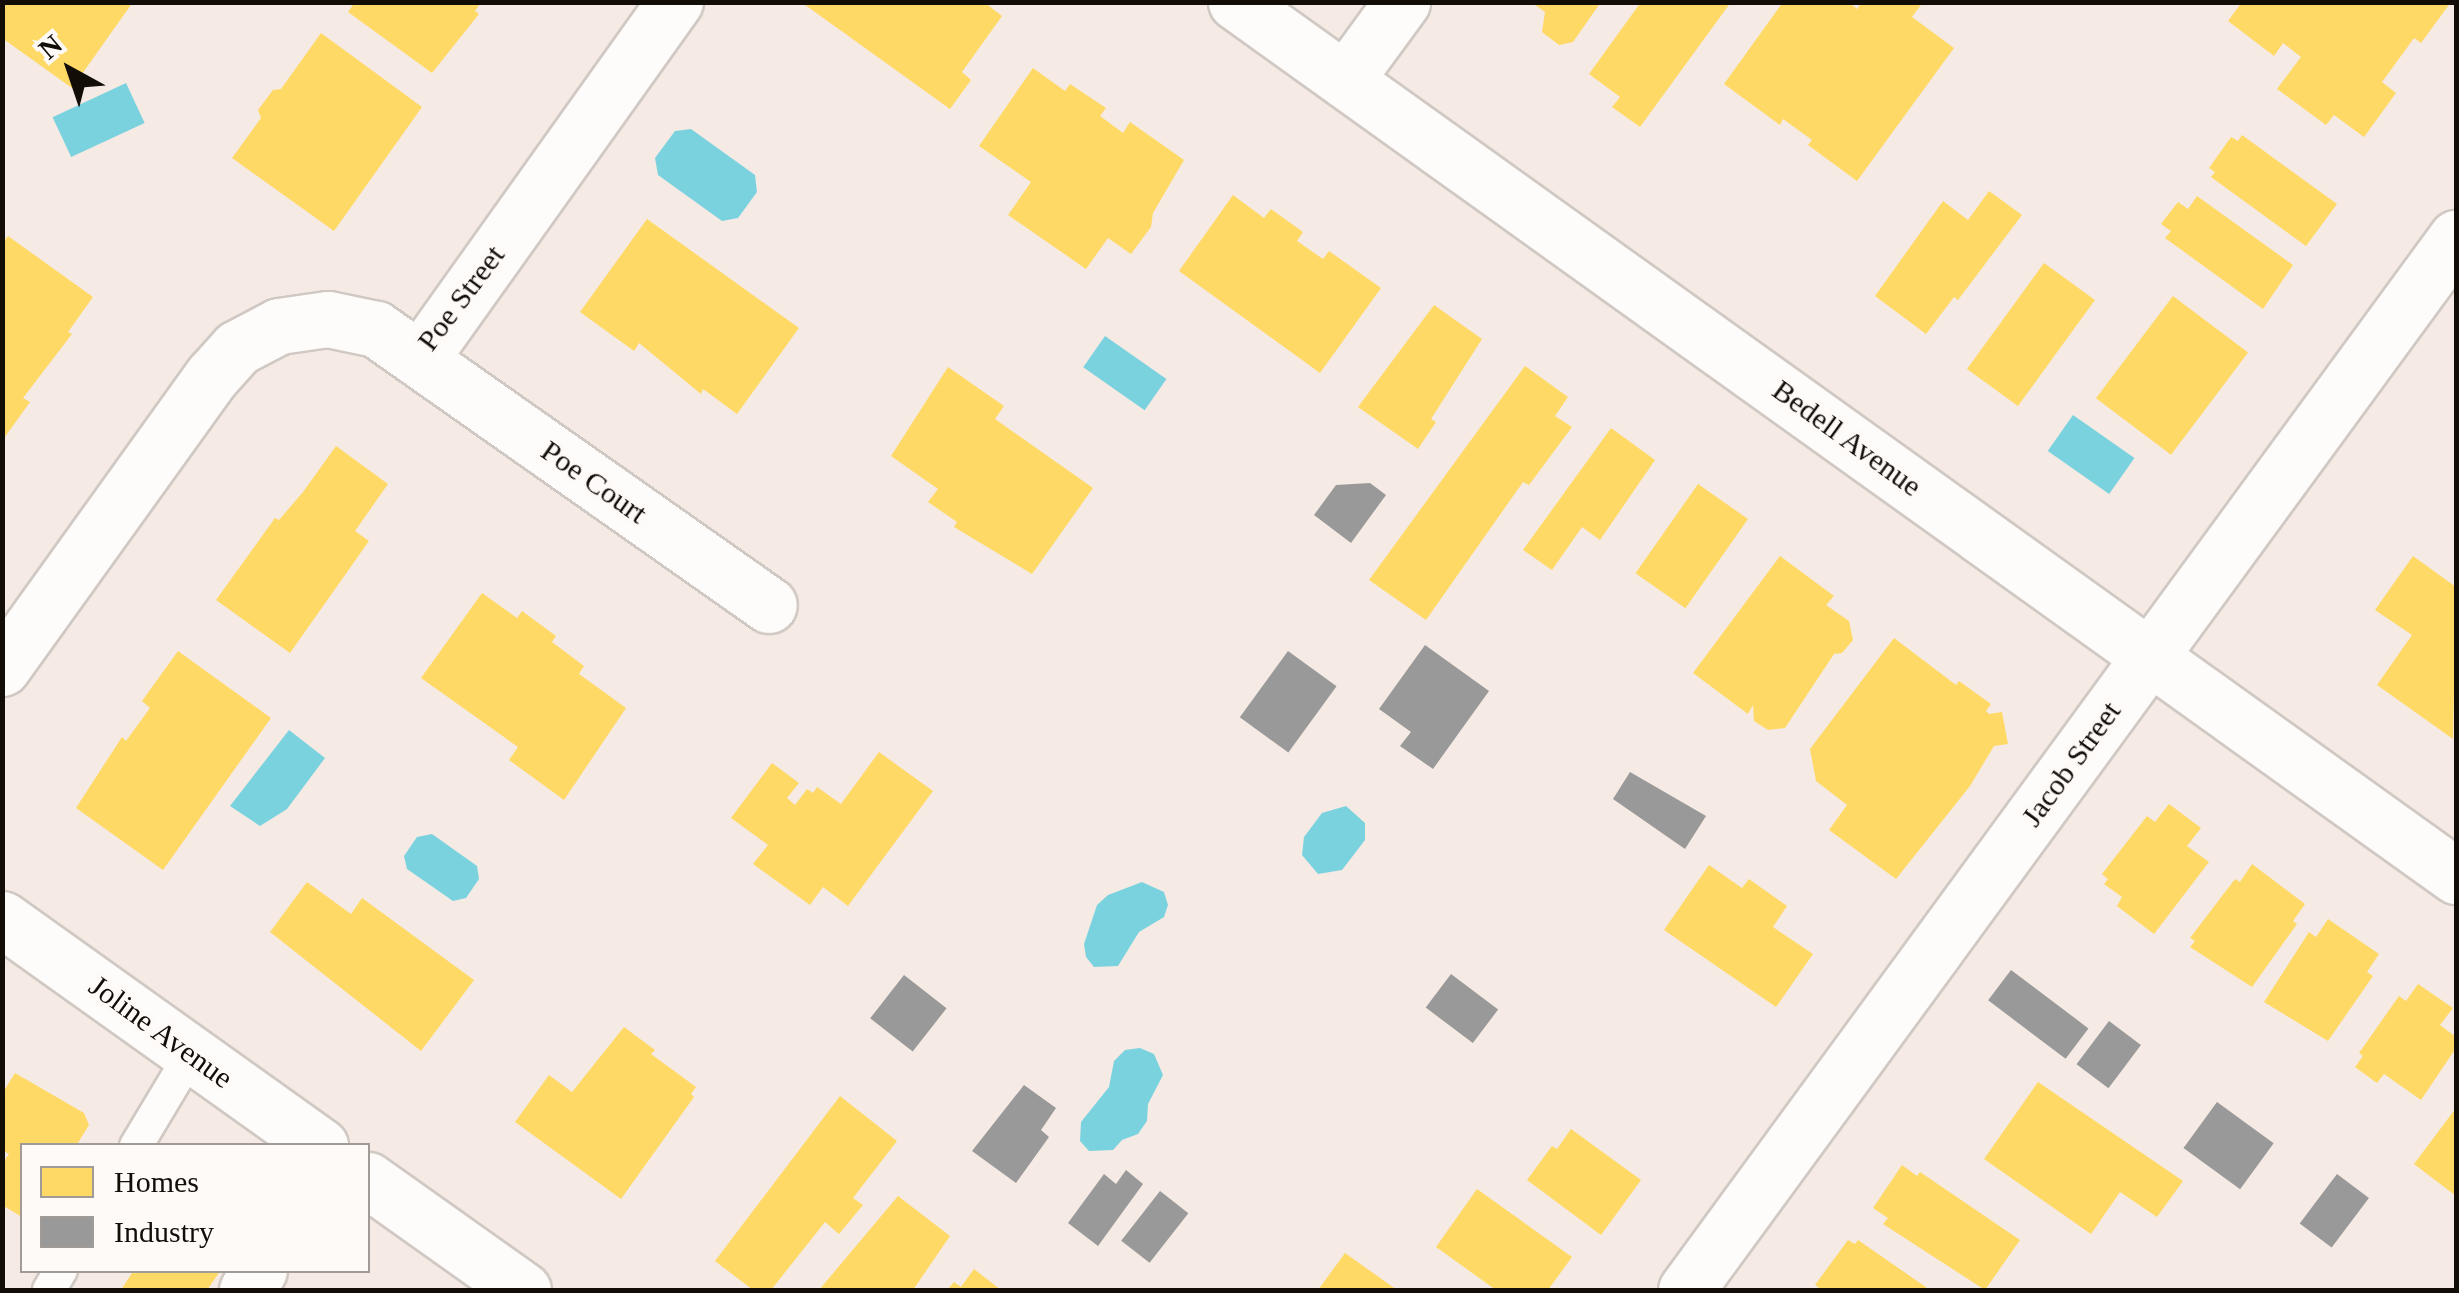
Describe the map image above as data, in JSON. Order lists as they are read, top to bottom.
{
  "streets": {
    "street": [
      "Poe Street",
      "Bedell Avenue",
      "Poe Court",
      "Jacob Street",
      "Joline Avenue"
    ]
  },
  "crossings": [
    ["Poe Street", "Poe Court"],
    ["Bedell Avenue", "Jacob Street"]
  ],
  "legend": ["Homes", "Industry"],
  "north": "top left"
}
